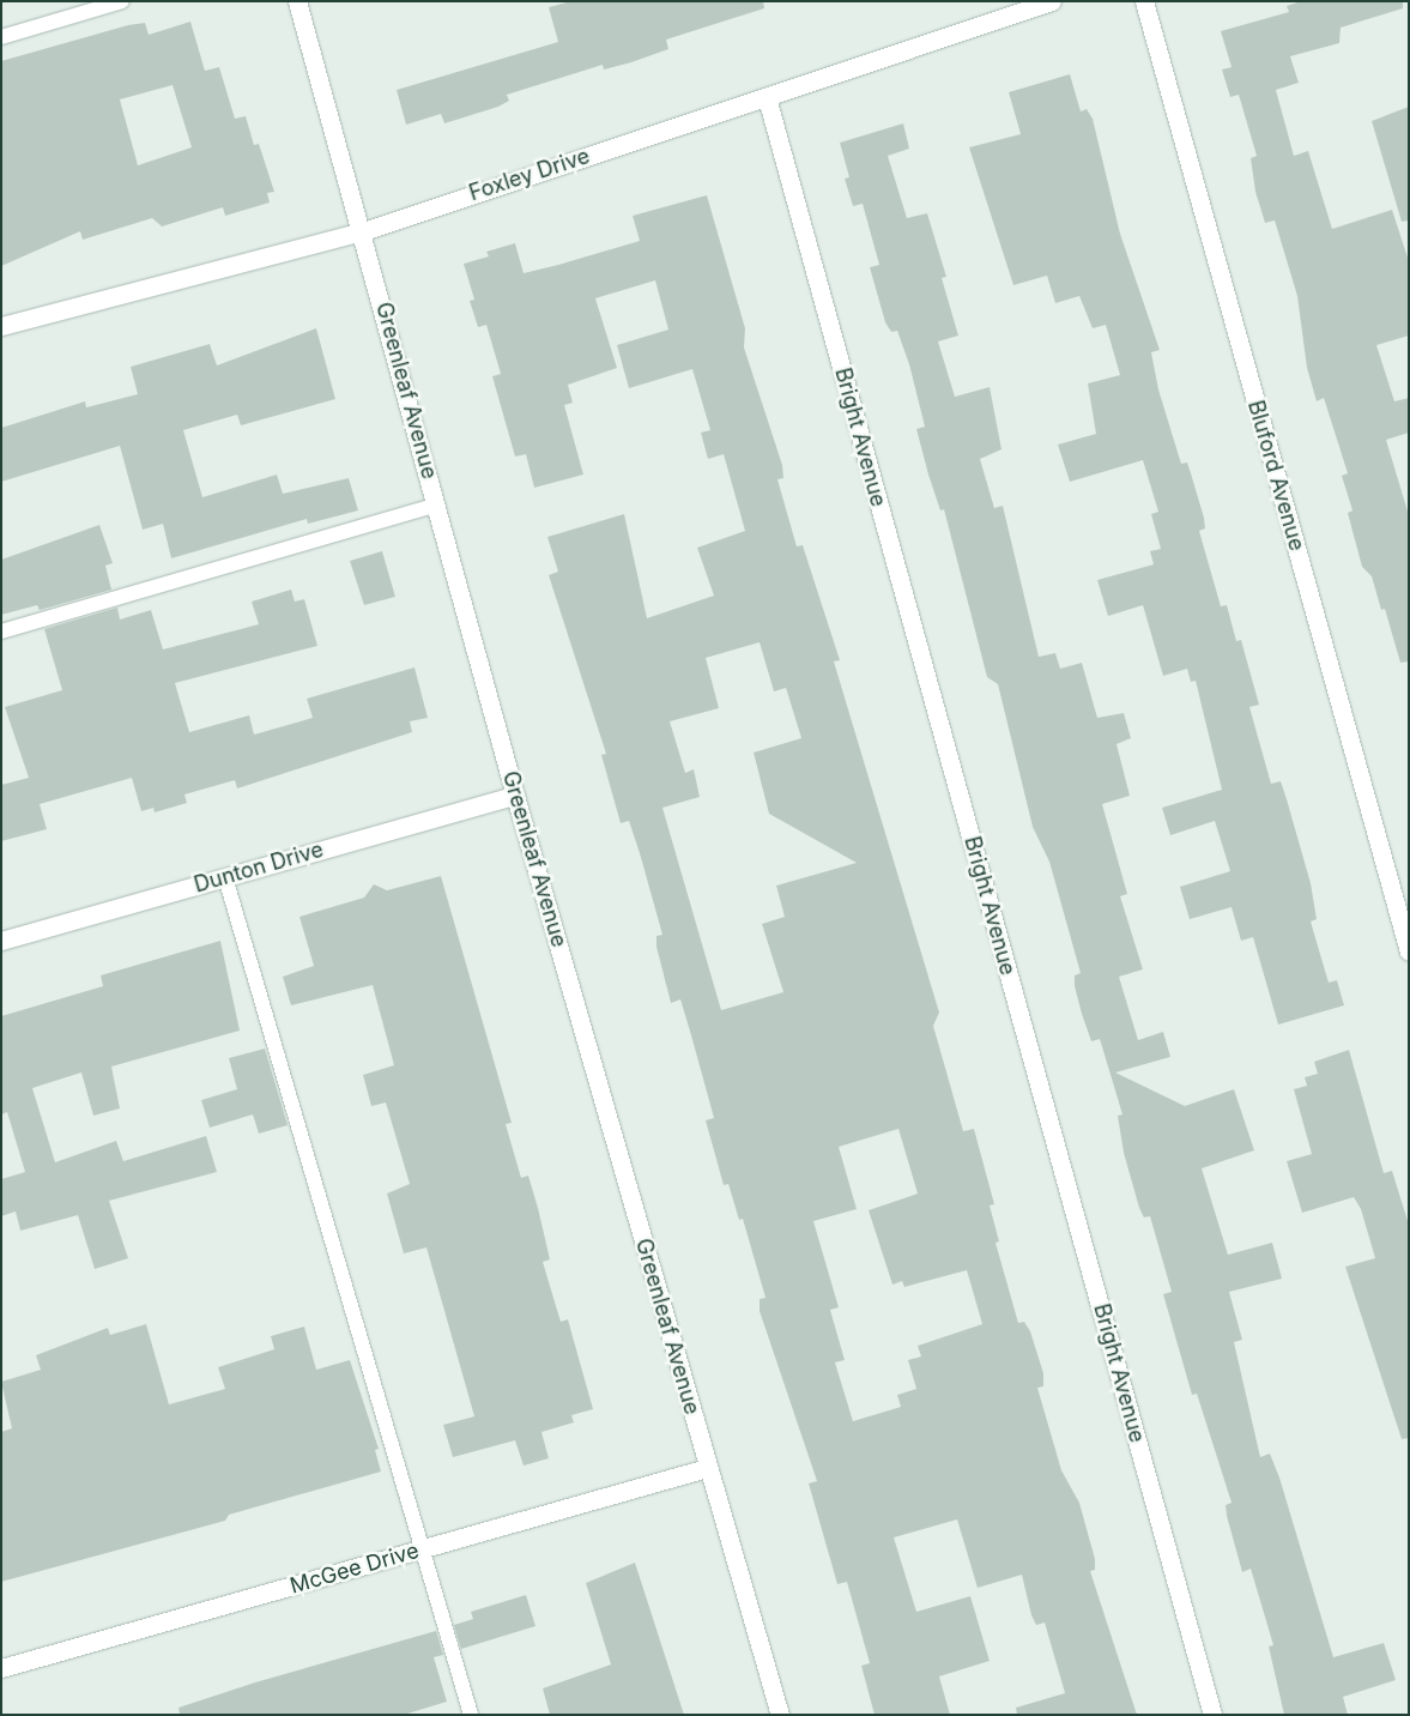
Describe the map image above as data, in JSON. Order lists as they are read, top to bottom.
{
  "streets": {
    "street": [
      "Foxley Drive",
      "Greenleaf Avenue",
      "Bright Avenue",
      "Bluford Avenue",
      "Dunton Drive",
      "McGee Drive"
    ]
  },
  "crossings": [
    ["Foxley Drive", "Greenleaf Avenue"],
    ["Foxley Drive", "Bright Avenue"],
    ["Greenleaf Avenue", "Dunton Drive"],
    ["Greenleaf Avenue", "McGee Drive"]
  ]
}
